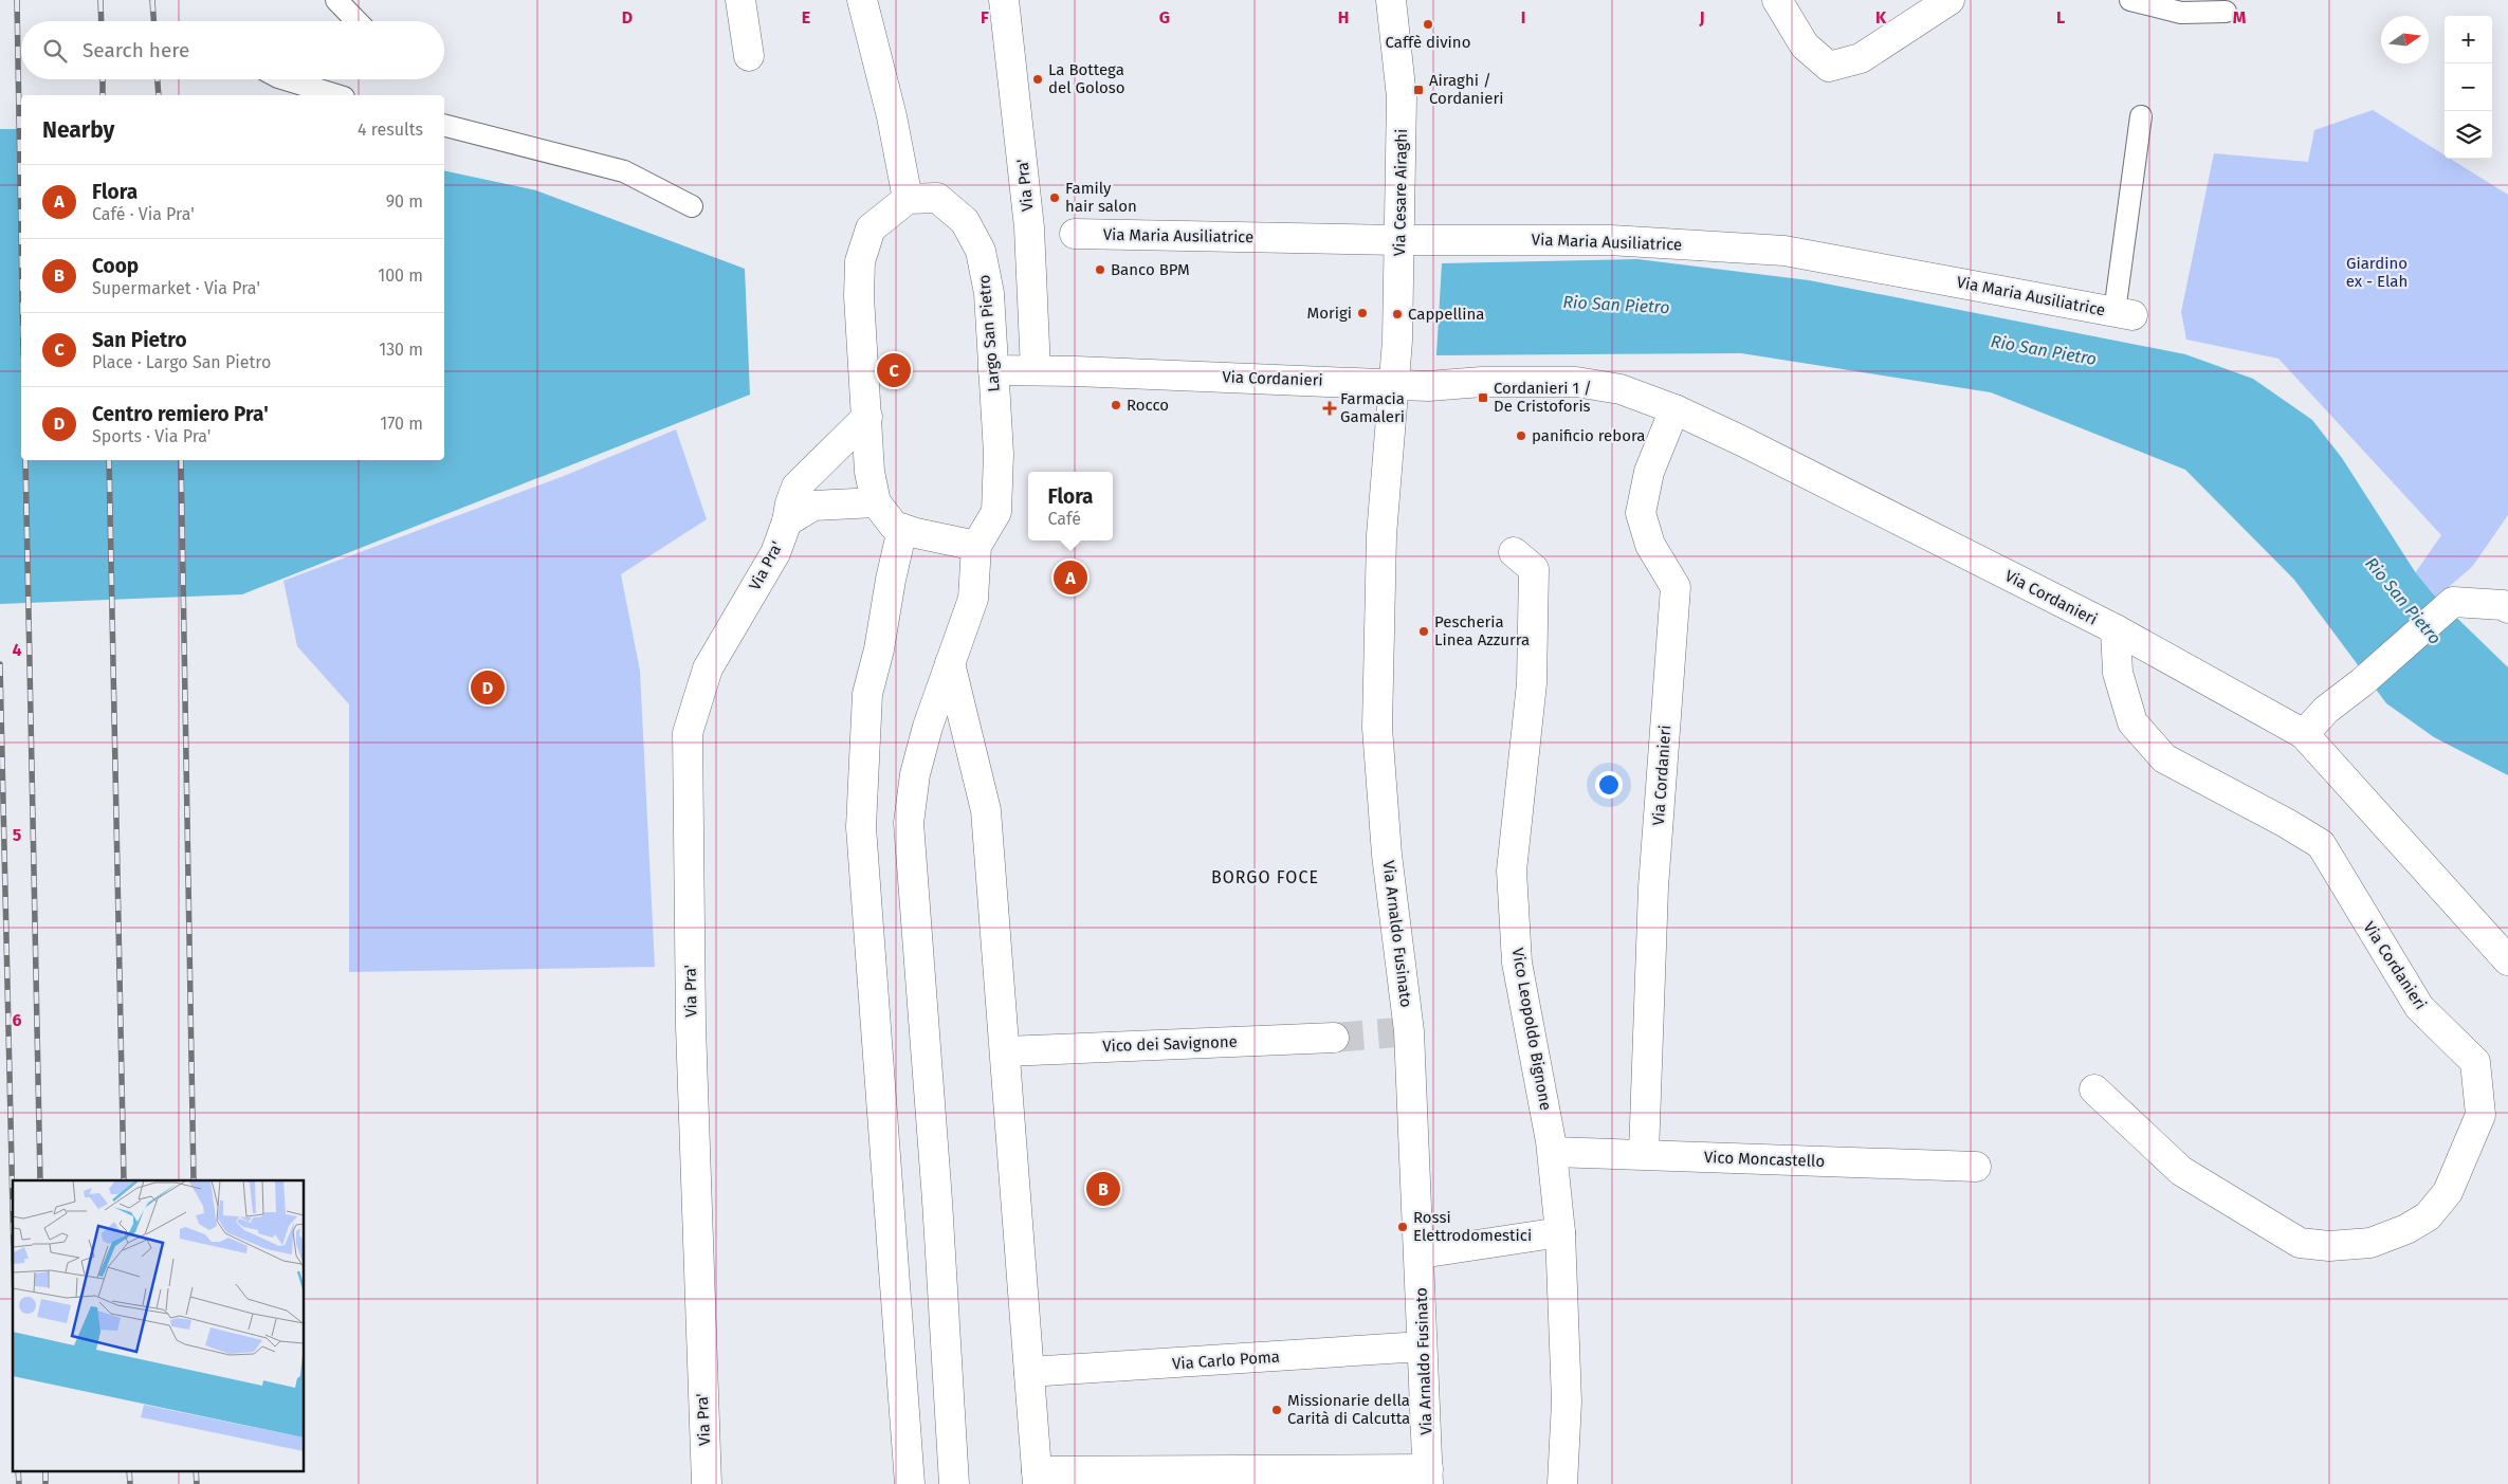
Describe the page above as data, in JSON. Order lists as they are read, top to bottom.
{
  "streets": {
    "street": [
      "Via Pra'",
      "Via Cesare Airaghi",
      "Via Maria Ausiliatrice",
      "Largo San Pietro",
      "Via Cordanieri",
      "Via Arnaldo Fusinato",
      "Vico Leopoldo Bignone",
      "Vico dei Savignone",
      "Vico Moncastello",
      "Via Carlo Poma"
    ]
  },
  "crossings": [
    ["Via Pra'", "Via Cordanieri"],
    ["Via Cesare Airaghi", "Via Maria Ausiliatrice"],
    ["Via Cesare Airaghi", "Via Cordanieri"],
    ["Via Cesare Airaghi", "Via Arnaldo Fusinato"],
    ["Largo San Pietro", "Via Cordanieri"],
    ["Via Cordanieri", "Via Arnaldo Fusinato"],
    ["Via Cordanieri", "Vico Moncastello"],
    ["Via Arnaldo Fusinato", "Via Carlo Poma"],
    ["Vico Leopoldo Bignone", "Vico Moncastello"]
  ],
  "districts": ["BORGO FOCE"],
  "water": ["Rio San Pietro"],
  "parks": ["Giardino ex - Elah"],
  "places": {
    "other": [
      "Caffè divino",
      "La Bottega del Goloso",
      "Family hair salon",
      "Banco BPM",
      "Morigi",
      "Cappellina",
      "Rocco",
      "panificio rebora",
      "Pescheria Linea Azzurra",
      "Rossi Elettrodomestici",
      "Missionarie della Carità di Calcutta"
    ],
    "transit": ["Airaghi / Cordanieri", "Cordanieri 1 / De Cristoforis"],
    "health": ["Farmacia Gamaleri"]
  },
  "north": "right",
  "page": {
    "map_buttons": ["+", "−"],
    "search": "Search here",
    "heading": ["Nearby", "4 results"],
    "list": [
      {
        "mark": "A",
        "name": "Flora",
        "note": "Café · Via Pra'",
        "value": "90 m"
      },
      {
        "mark": "B",
        "name": "Coop",
        "note": "Supermarket · Via Pra'",
        "value": "100 m"
      },
      {
        "mark": "C",
        "name": "San Pietro",
        "note": "Place · Largo San Pietro",
        "value": "130 m"
      },
      {
        "mark": "D",
        "name": "Centro remiero Pra'",
        "note": "Sports · Via Pra'",
        "value": "170 m"
      }
    ],
    "pins": [
      "C",
      "A",
      "D",
      "B"
    ],
    "popup": ["Flora", "Café"]
  },
  "grid": {
    "columns": [
      "D",
      "E",
      "F",
      "G",
      "H",
      "I",
      "J",
      "K",
      "L",
      "M"
    ],
    "rows": ["4", "5", "6"]
  }
}
